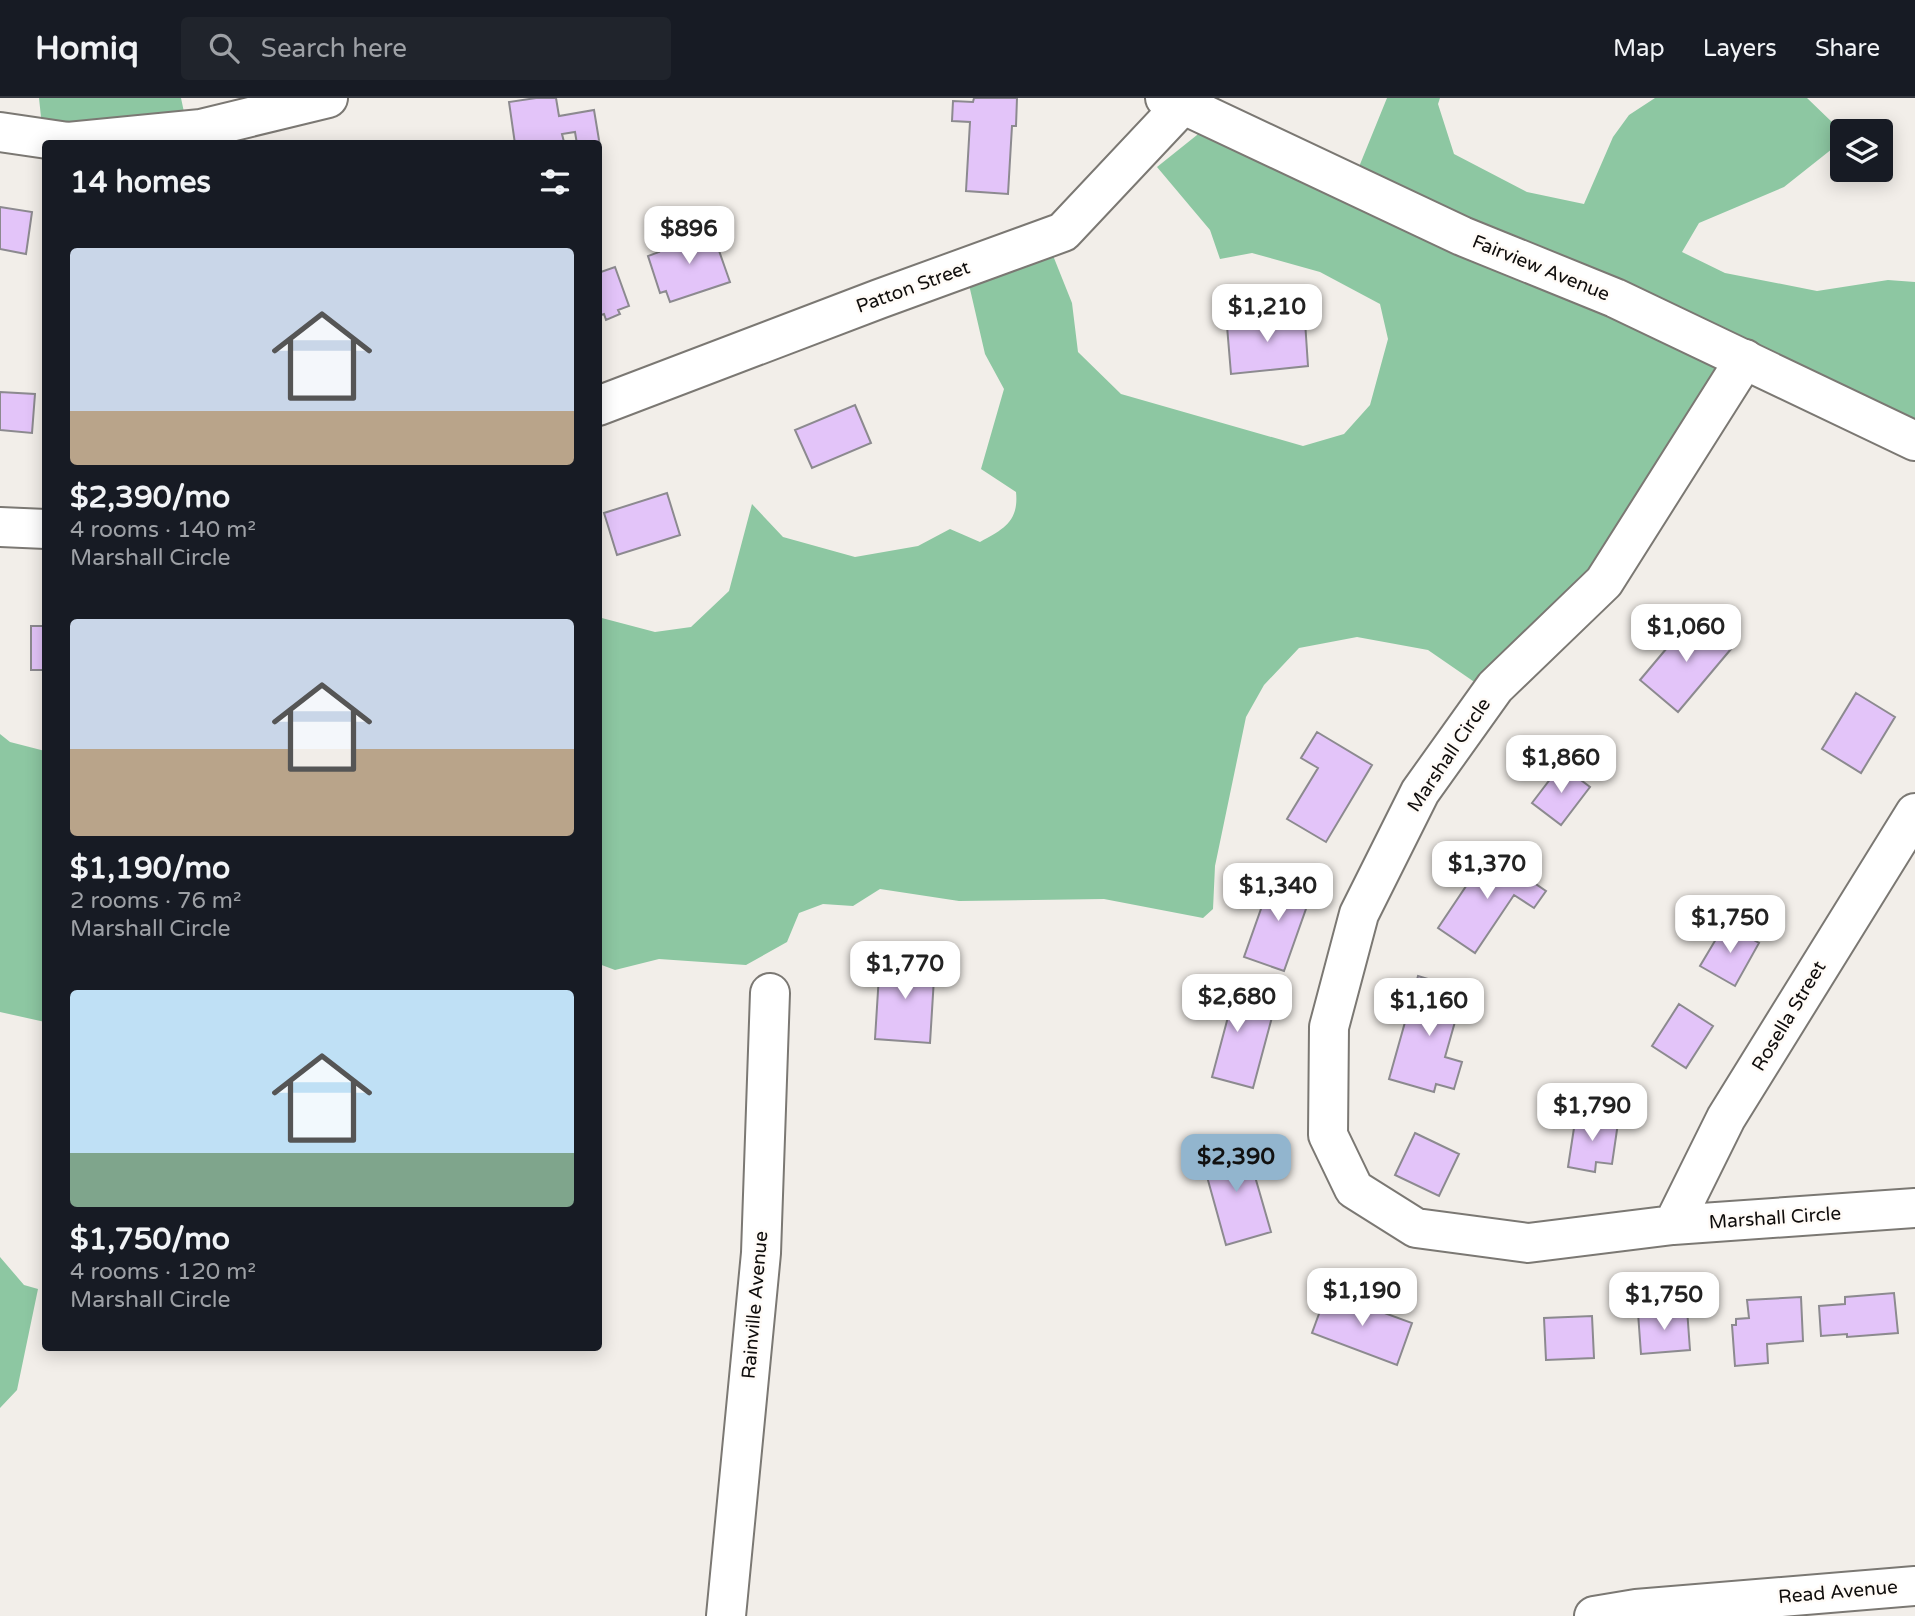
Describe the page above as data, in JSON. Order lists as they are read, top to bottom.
{
  "streets": {
    "street": [
      "Fairview Avenue",
      "Patton Street",
      "Marshall Circle",
      "Rosella Street",
      "Rainville Avenue",
      "Read Avenue"
    ]
  },
  "crossings": [
    ["Fairview Avenue", "Patton Street"],
    ["Fairview Avenue", "Marshall Circle"],
    ["Marshall Circle", "Rosella Street"]
  ],
  "page": {
    "header": "Homiq",
    "search": "Search here",
    "nav": ["Map", "Layers", "Share"],
    "heading": "14 homes",
    "price": [
      "$896",
      "$1,210",
      "$1,060",
      "$1,860",
      "$1,370",
      "$1,340",
      "$1,750",
      "$1,770",
      "$2,680",
      "$1,160",
      "$1,790",
      "$2,390",
      "$1,190",
      "$1,750"
    ],
    "list": [
      {
        "name": "$2,390/mo",
        "note": "4 rooms · 140 m² · Marshall Circle"
      },
      {
        "name": "$1,190/mo",
        "note": "2 rooms · 76 m² · Marshall Circle"
      },
      {
        "name": "$1,750/mo",
        "note": "4 rooms · 120 m² · Marshall Circle"
      }
    ]
  }
}
